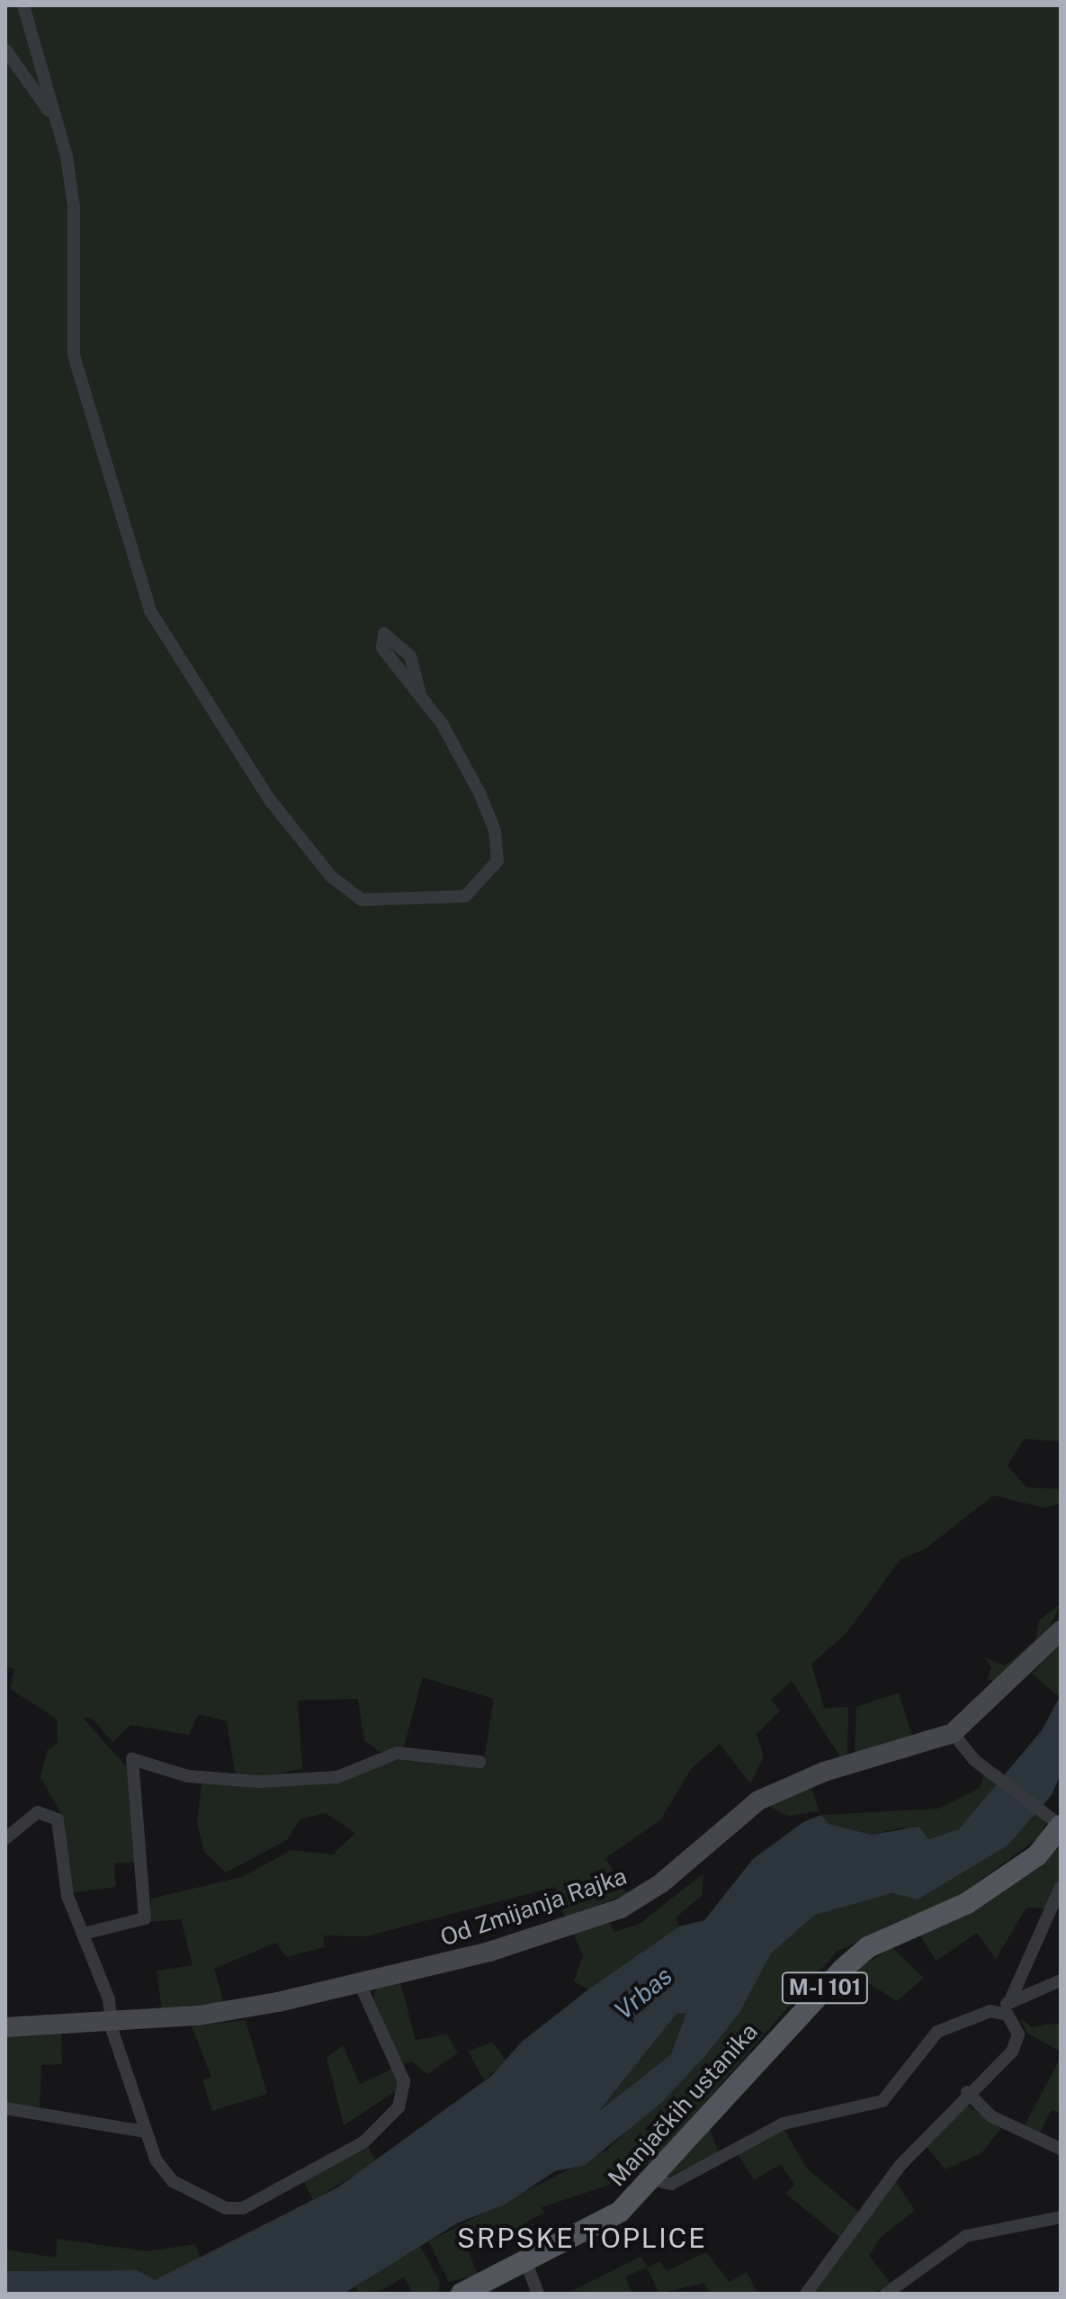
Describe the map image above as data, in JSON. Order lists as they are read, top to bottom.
{
  "streets": {
    "main road": ["M-I 101", "Manjačkih ustanika"],
    "street": ["Od Zmijanja Rajka"]
  },
  "districts": ["SRPSKE TOPLICE"],
  "water": ["Vrbas"]
}
